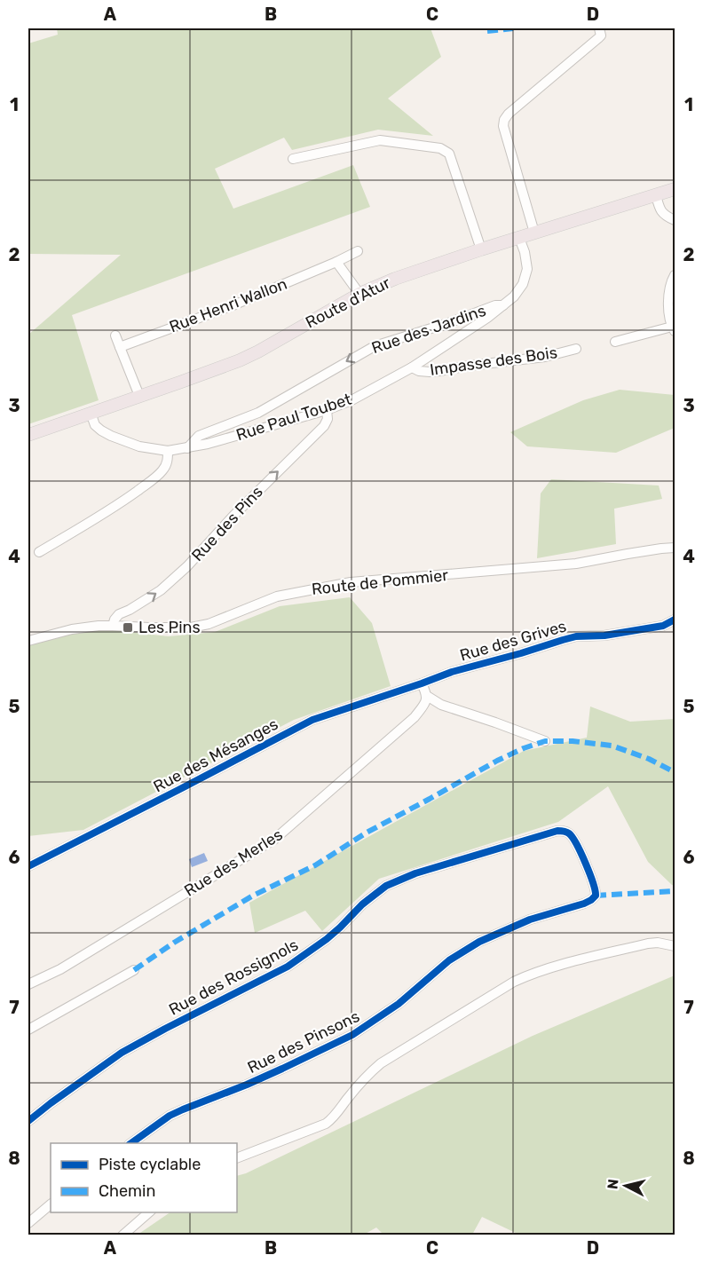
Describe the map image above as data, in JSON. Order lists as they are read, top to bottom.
{
  "streets": {
    "main road": ["Route d'Atur"],
    "street": [
      "Rue Henri Wallon",
      "Rue des Jardins",
      "Impasse des Bois",
      "Rue Paul Toubet",
      "Rue des Pins",
      "Route de Pommier",
      "Rue des Grives",
      "Rue des Mésanges",
      "Rue des Merles",
      "Rue des Rossignols",
      "Rue des Pinsons"
    ]
  },
  "crossings": [
    ["Route d'Atur", "Rue Paul Toubet"],
    ["Rue des Jardins", "Rue Paul Toubet"],
    ["Impasse des Bois", "Rue Paul Toubet"],
    ["Rue Paul Toubet", "Rue des Pins"],
    ["Rue des Pins", "Route de Pommier"],
    ["Rue des Grives", "Rue des Mésanges"],
    ["Rue des Rossignols", "Rue des Pinsons"]
  ],
  "one_way": ["Rue des Jardins", "Rue des Pins"],
  "places": {
    "transit": ["Les Pins"]
  },
  "legend": ["Piste cyclable", "Chemin"],
  "north": "left",
  "grid": {
    "columns": [
      "A",
      "B",
      "C",
      "D"
    ],
    "rows": [
      "1",
      "2",
      "3",
      "4",
      "5",
      "6",
      "7",
      "8"
    ]
  }
}
